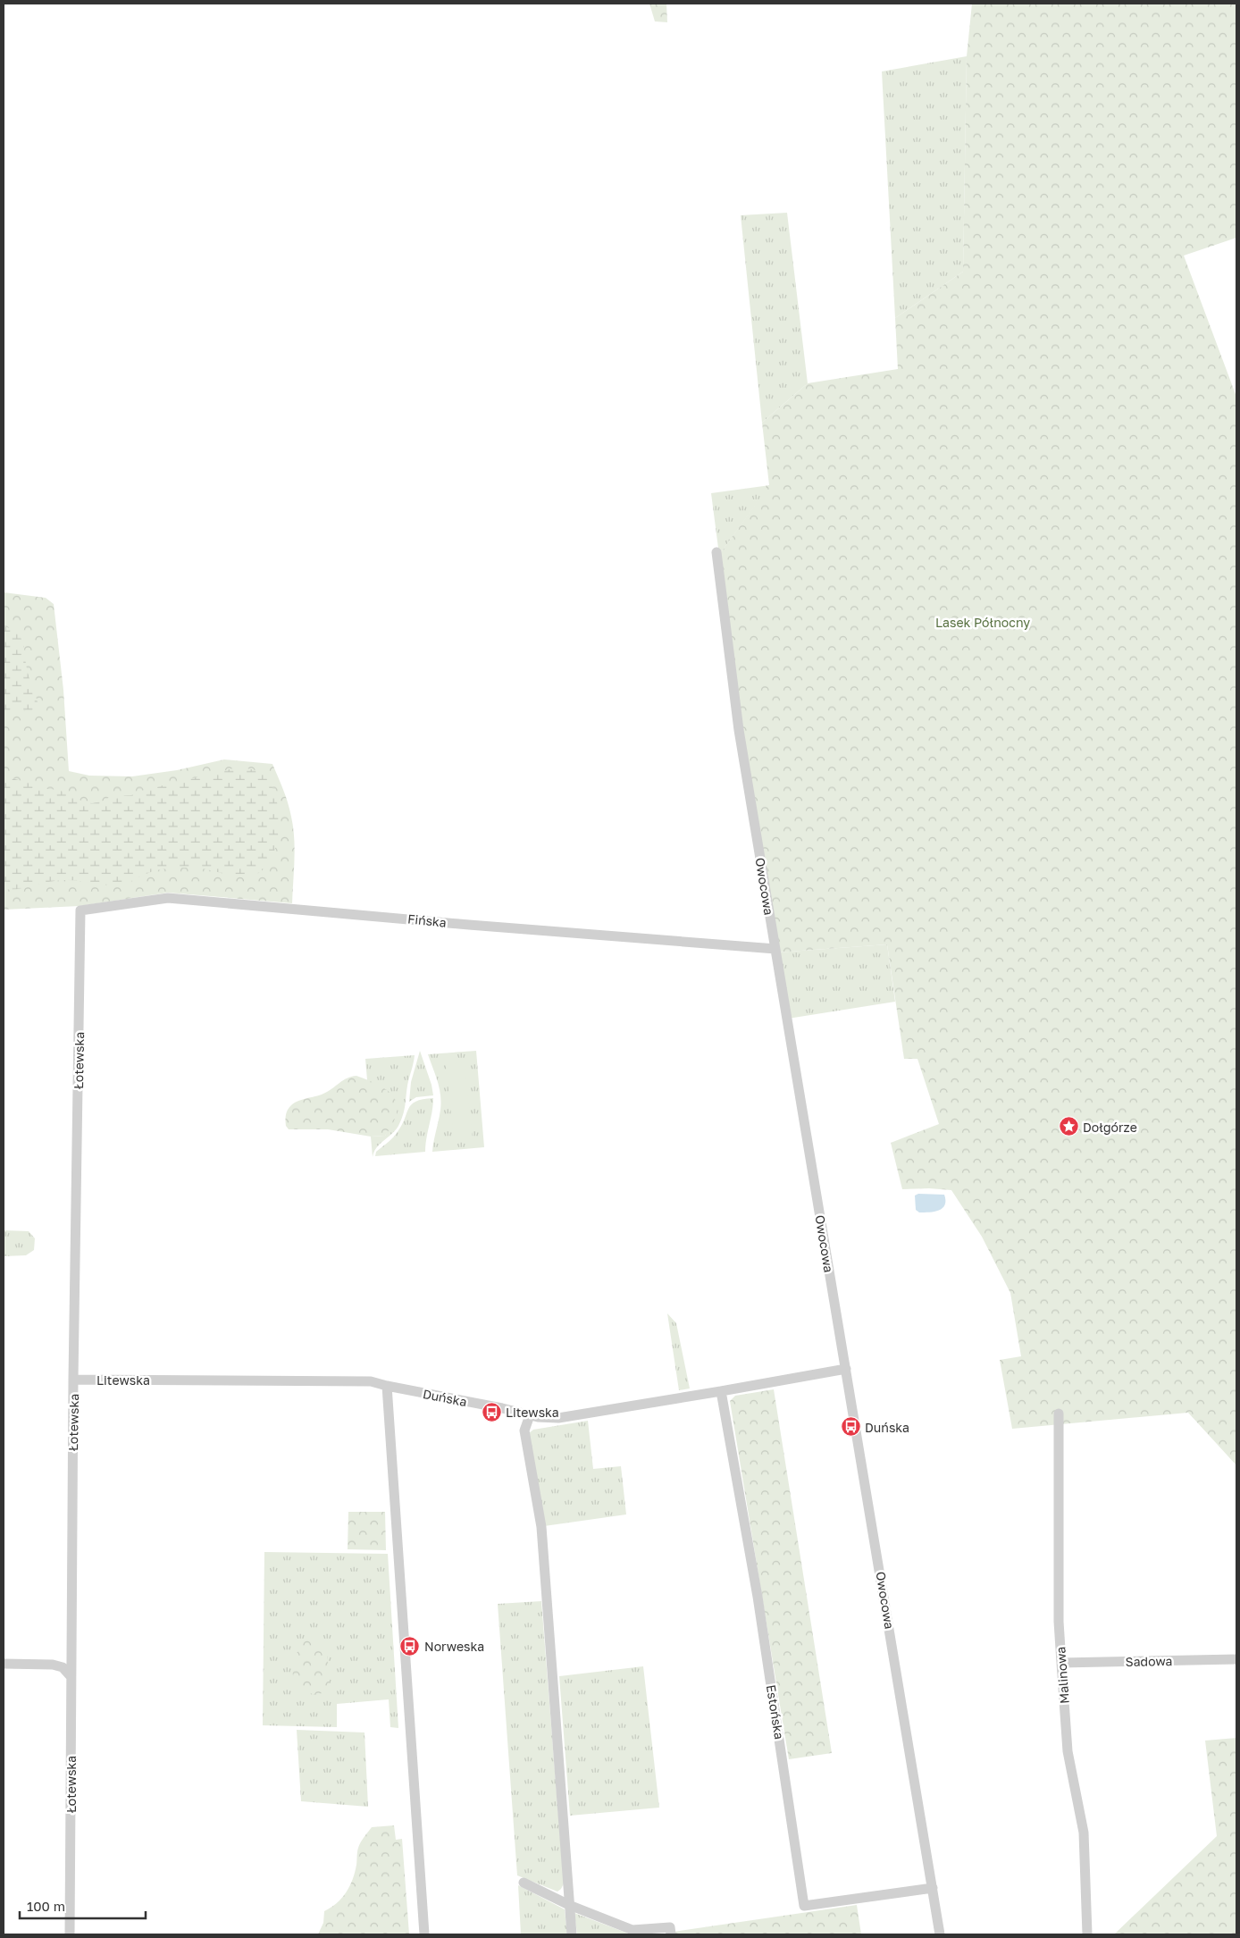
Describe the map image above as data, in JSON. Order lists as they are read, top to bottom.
{
  "streets": {
    "street": [
      "Owocowa",
      "Fińska",
      "Łotewska",
      "Litewska",
      "Duńska",
      "Sadowa",
      "Malinowa",
      "Estońska"
    ]
  },
  "crossings": [
    ["Owocowa", "Fińska"],
    ["Owocowa", "Duńska"],
    ["Owocowa", "Estońska"],
    ["Fińska", "Łotewska"],
    ["Łotewska", "Litewska"],
    ["Litewska", "Duńska"],
    ["Duńska", "Estońska"],
    ["Sadowa", "Malinowa"]
  ],
  "parks": ["Lasek Północny"],
  "places": {
    "place": ["Dołgórze"],
    "bus stop": ["Litewska", "Duńska", "Norweska"]
  },
  "scale_bar": "100 m"
}
